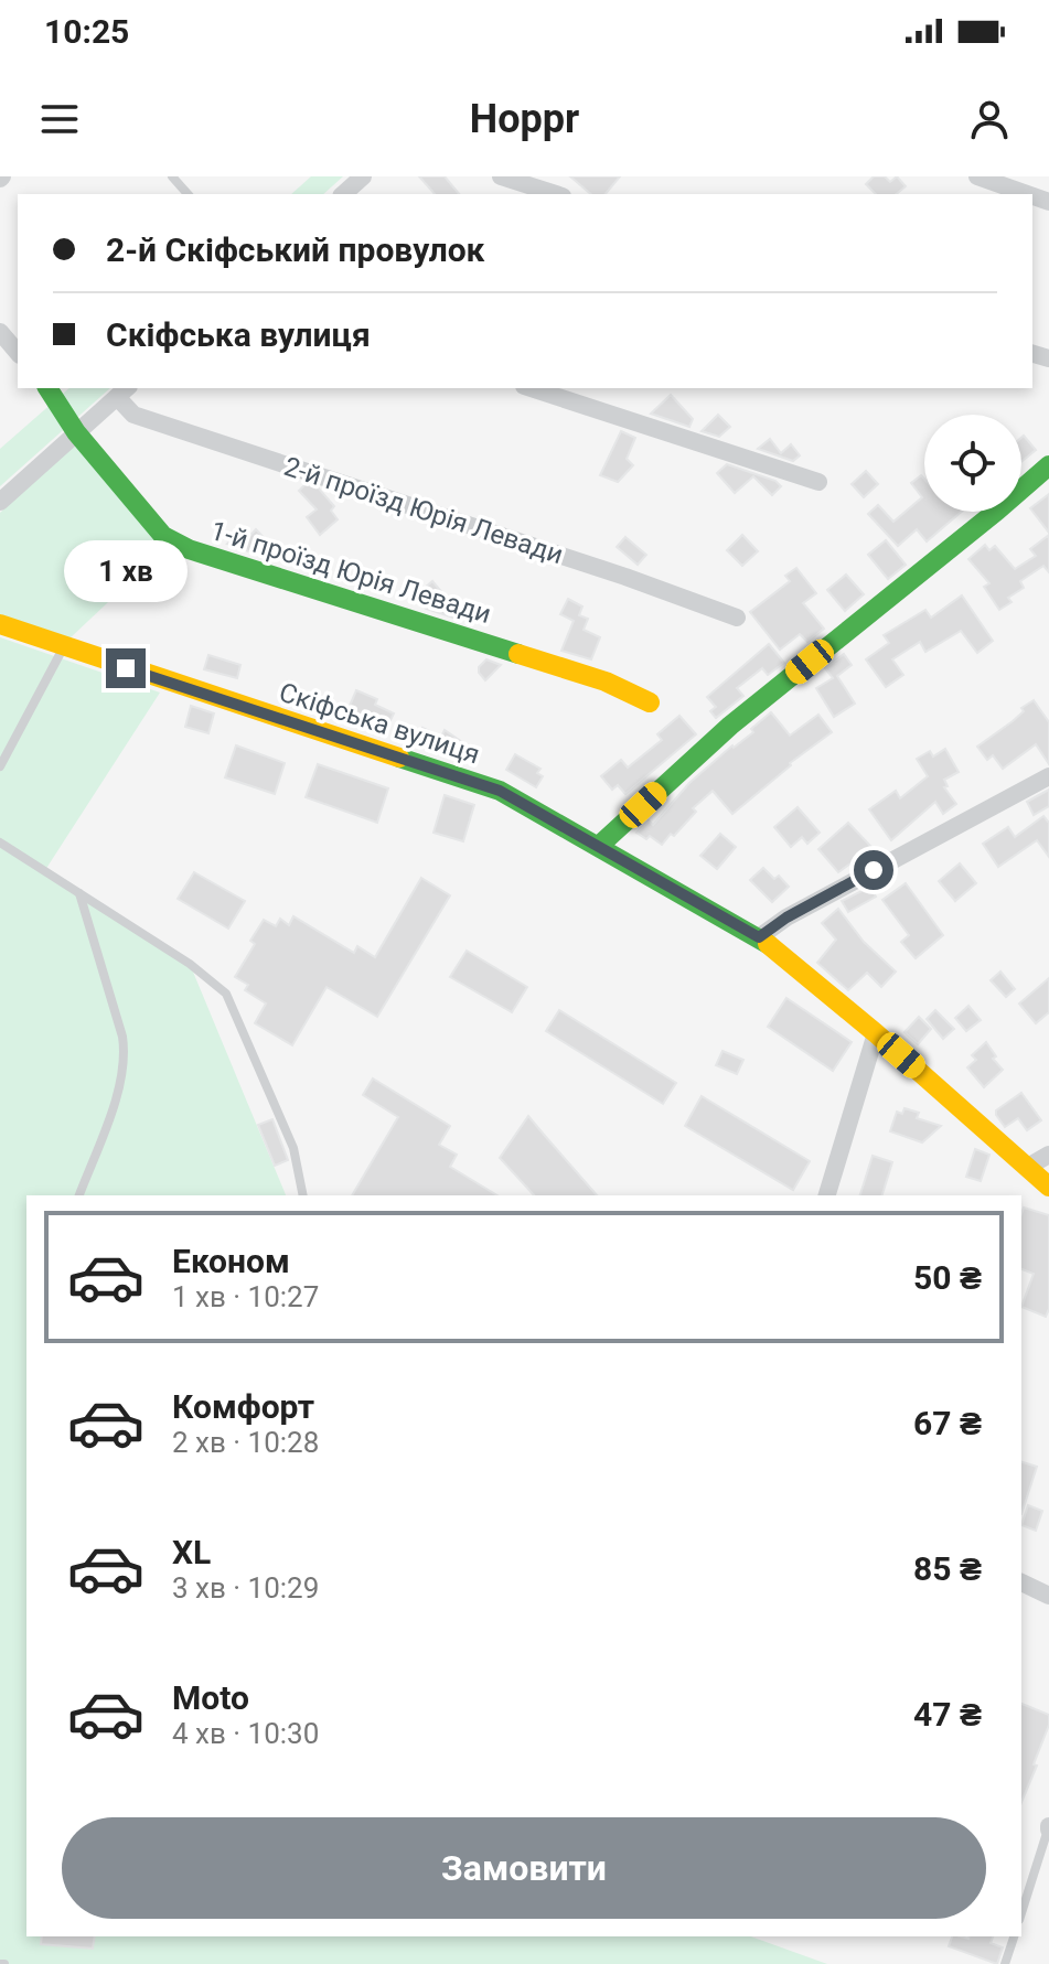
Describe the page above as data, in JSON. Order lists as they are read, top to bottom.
{
  "streets": {
    "street": ["2-й проїзд Юрія Левади", "1-й проїзд Юрія Левади", "Скіфська вулиця"]
  },
  "page": {
    "status": "10:25",
    "header": "Hoppr",
    "banner": ["2-й Скіфський провулок", "Скіфська вулиця"],
    "bubble": "1 хв",
    "list": [
      {
        "name": "Економ",
        "note": "1 хв · 10:27",
        "value": "50 ₴"
      },
      {
        "name": "Комфорт",
        "note": "2 хв · 10:28",
        "value": "67 ₴"
      },
      {
        "name": "XL",
        "note": "3 хв · 10:29",
        "value": "85 ₴"
      },
      {
        "name": "Moto",
        "note": "4 хв · 10:30",
        "value": "47 ₴"
      }
    ],
    "buttons": "Замовити"
  }
}
